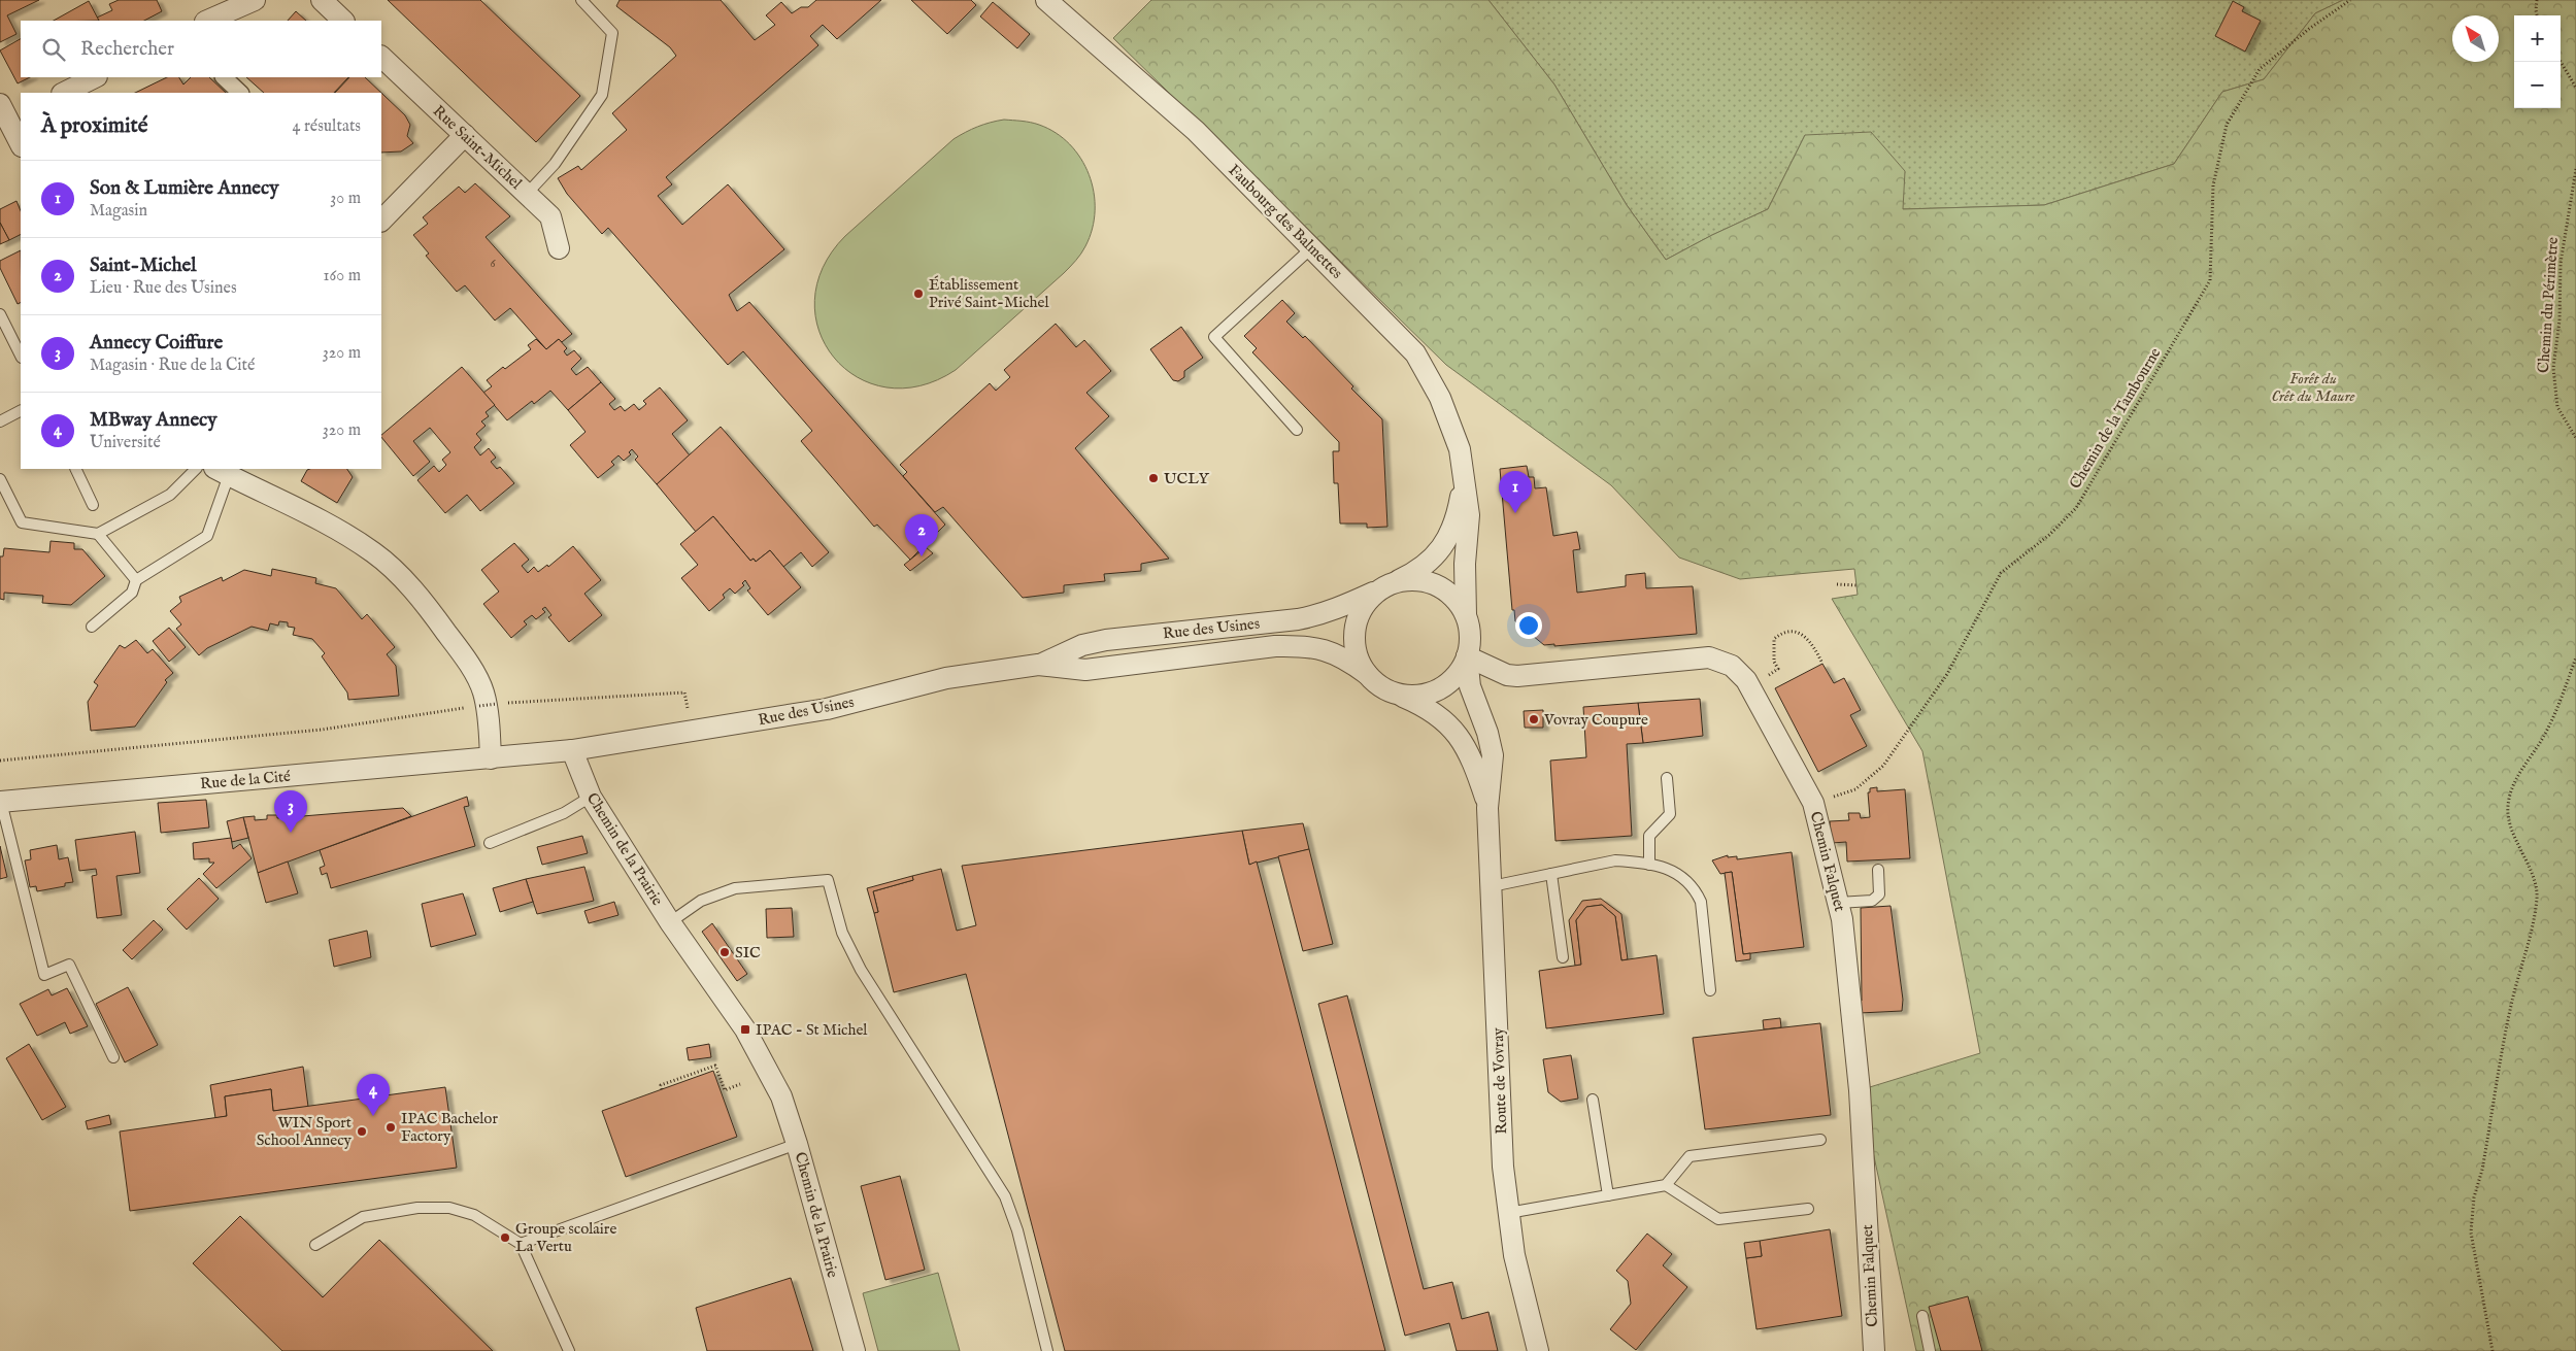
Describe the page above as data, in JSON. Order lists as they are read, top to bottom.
{
  "streets": {
    "street": [
      "Rue Saint-Michel",
      "Faubourg des Balmettes",
      "Rue des Usines",
      "Rue de la Cité",
      "Chemin de la Prairie",
      "Chemin Falquet",
      "Route de Vovray"
    ],
    "path": ["Chemin du Périmètre", "Chemin de la Tambourne"]
  },
  "crossings": [
    ["Faubourg des Balmettes", "Rue des Usines"],
    ["Faubourg des Balmettes", "Chemin Falquet"],
    ["Faubourg des Balmettes", "Route de Vovray"],
    ["Chemin de la Tambourne", "Chemin Falquet"],
    ["Rue des Usines", "Chemin de la Prairie"],
    ["Rue des Usines", "Chemin Falquet"],
    ["Rue des Usines", "Route de Vovray"],
    ["Chemin Falquet", "Route de Vovray"]
  ],
  "parks": ["Forêt du Crêt du Maure"],
  "places": {
    "other": [
      "Établissement Privé Saint-Michel",
      "UCLY",
      "Vovray Coupure",
      "SIC",
      "IPAC Bachelor Factory",
      "WIN Sport School Annecy",
      "Groupe scolaire La Vertu"
    ],
    "transit": ["IPAC - St Michel"]
  },
  "house_numbers": ["6"],
  "north": "top left",
  "page": {
    "map_buttons": ["+", "−"],
    "search": "Rechercher",
    "heading": ["À proximité", "4 résultats"],
    "list": [
      {
        "mark": "1",
        "name": "Son & Lumière Annecy",
        "note": "Magasin",
        "value": "30 m"
      },
      {
        "mark": "2",
        "name": "Saint-Michel",
        "note": "Lieu · Rue des Usines",
        "value": "160 m"
      },
      {
        "mark": "3",
        "name": "Annecy Coiffure",
        "note": "Magasin · Rue de la Cité",
        "value": "320 m"
      },
      {
        "mark": "4",
        "name": "MBway Annecy",
        "note": "Université",
        "value": "320 m"
      }
    ],
    "pins": [
      "1",
      "2",
      "3",
      "4"
    ]
  }
}
